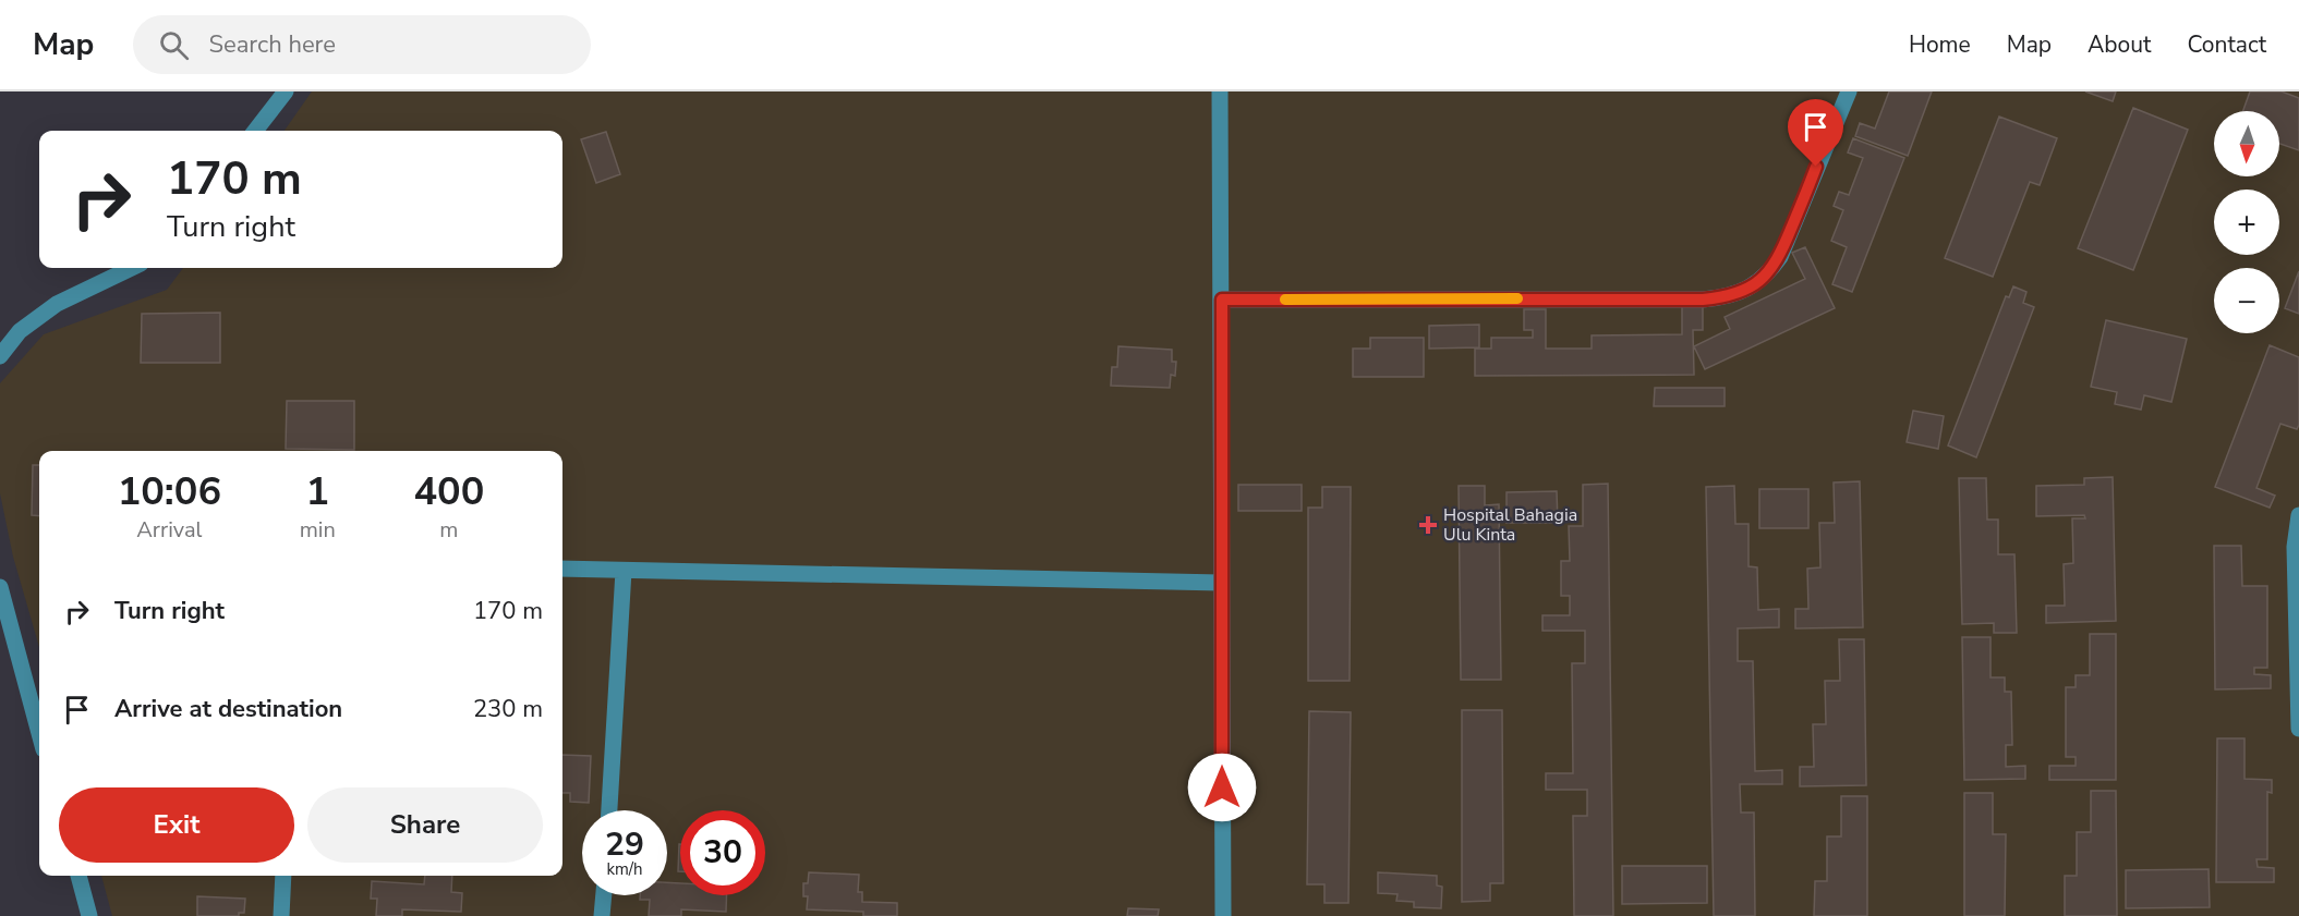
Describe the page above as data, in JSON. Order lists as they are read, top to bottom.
{
  "places": {
    "health": ["Hospital Bahagia Ulu Kinta"]
  },
  "north": "bottom",
  "page": {
    "header": "Map",
    "search": "Search here",
    "nav": [
      "Home",
      "Map",
      "About",
      "Contact"
    ],
    "map_buttons": ["+", "−"],
    "turn": ["170 m", "Turn right"],
    "eta": [
      "10:06",
      "Arrival",
      "1",
      "min",
      "400",
      "m"
    ],
    "list": [
      {
        "name": "Turn right",
        "value": "170 m"
      },
      {
        "name": "Arrive at destination",
        "value": "230 m"
      }
    ],
    "buttons": ["Exit", "Share"],
    "speed": "29 km/h",
    "limit": "30"
  }
}
